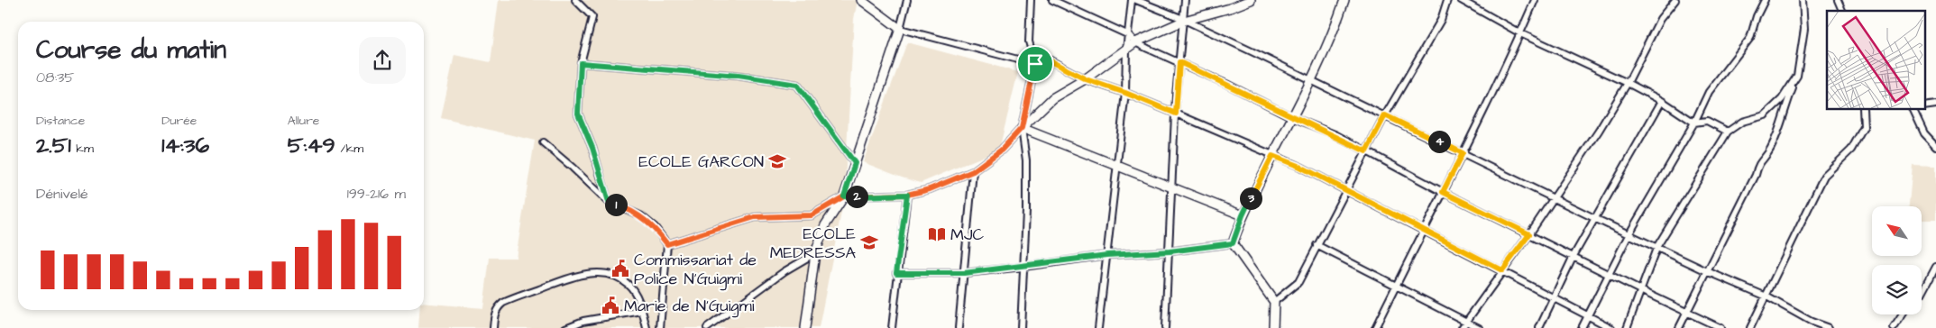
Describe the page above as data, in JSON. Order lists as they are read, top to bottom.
{
  "places": {
    "school or university": ["ECOLE GARCON", "ECOLE MEDRESSA"],
    "library": ["MJC"],
    "public building": ["Commissariat de Police N'Guigmi", "Marie de N'Guigmi"]
  },
  "north": "top left",
  "page": {
    "heading": ["Course du matin", "08:35"],
    "stats": [
      ["Distance", "2.51 km"],
      ["Durée", "14:36"],
      ["Allure", "5:49 /km"]
    ],
    "pins": [
      "4",
      "2",
      "3",
      "1"
    ],
    "chart": ["Dénivelé", "199–216 m"]
  }
}
